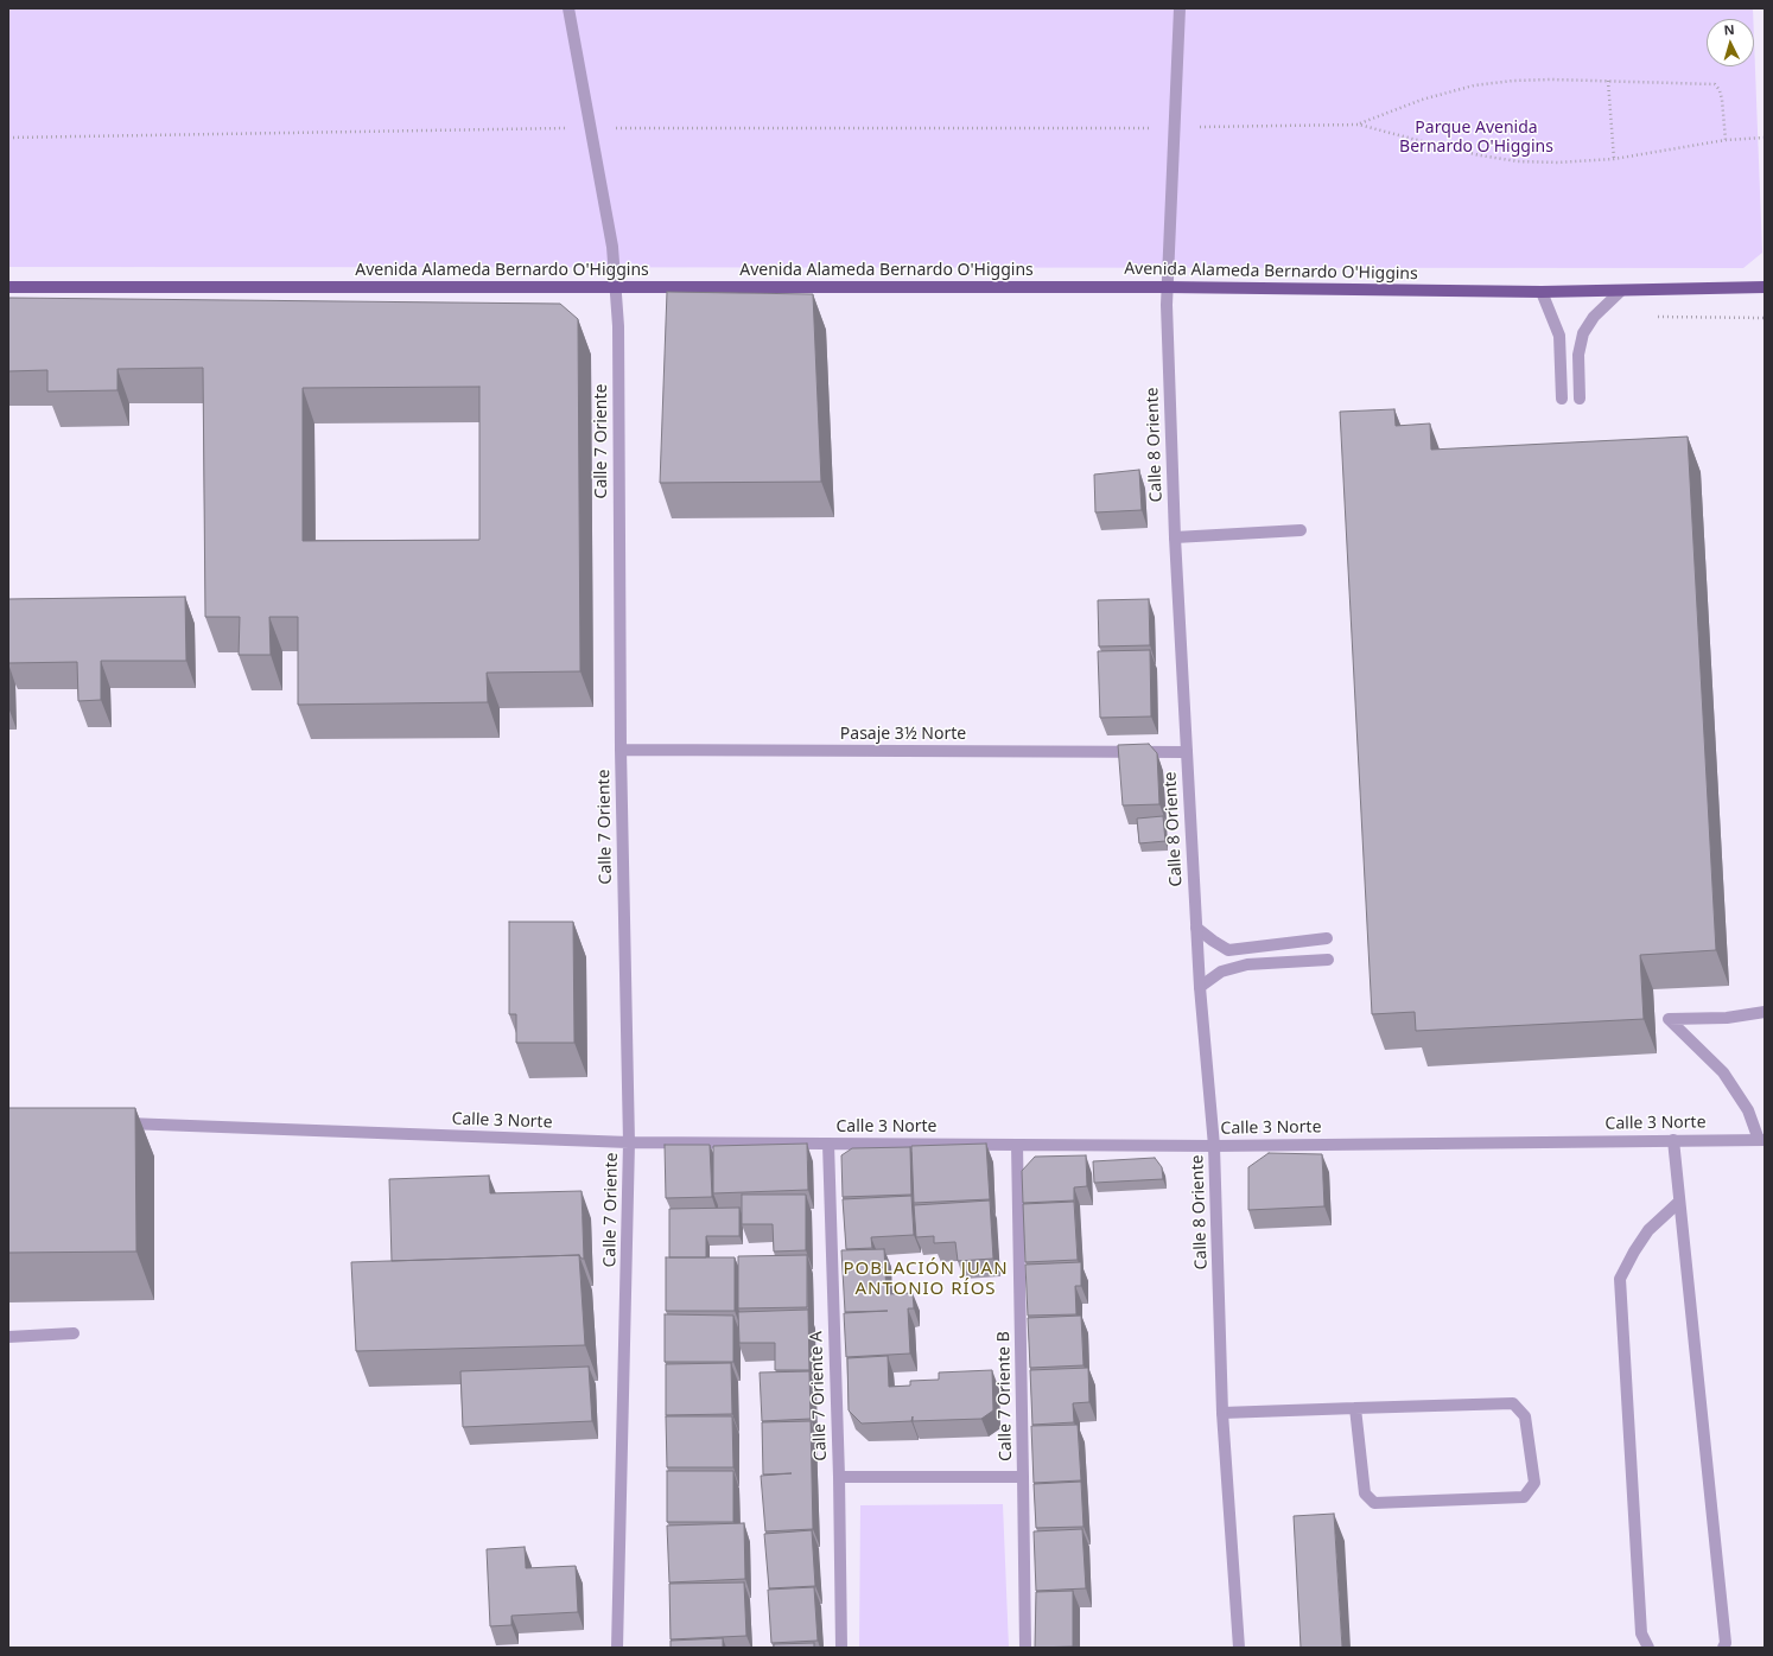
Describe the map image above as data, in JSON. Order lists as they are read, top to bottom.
{
  "streets": {
    "main road": ["Avenida Alameda Bernardo O'Higgins"],
    "street": [
      "Calle 7 Oriente",
      "Calle 8 Oriente",
      "Pasaje 3½ Norte",
      "Calle 3 Norte",
      "Calle 7 Oriente A",
      "Calle 7 Oriente B"
    ]
  },
  "crossings": [
    ["Avenida Alameda Bernardo O'Higgins", "Calle 7 Oriente"],
    ["Avenida Alameda Bernardo O'Higgins", "Calle 8 Oriente"],
    ["Calle 7 Oriente", "Pasaje 3½ Norte"],
    ["Calle 7 Oriente", "Calle 3 Norte"],
    ["Calle 8 Oriente", "Pasaje 3½ Norte"],
    ["Calle 8 Oriente", "Calle 3 Norte"],
    ["Calle 3 Norte", "Calle 7 Oriente A"],
    ["Calle 3 Norte", "Calle 7 Oriente B"]
  ],
  "districts": ["POBLACIÓN JUAN ANTONIO RÍOS"],
  "parks": ["Parque Avenida Bernardo O'Higgins"],
  "north": "top"
}
